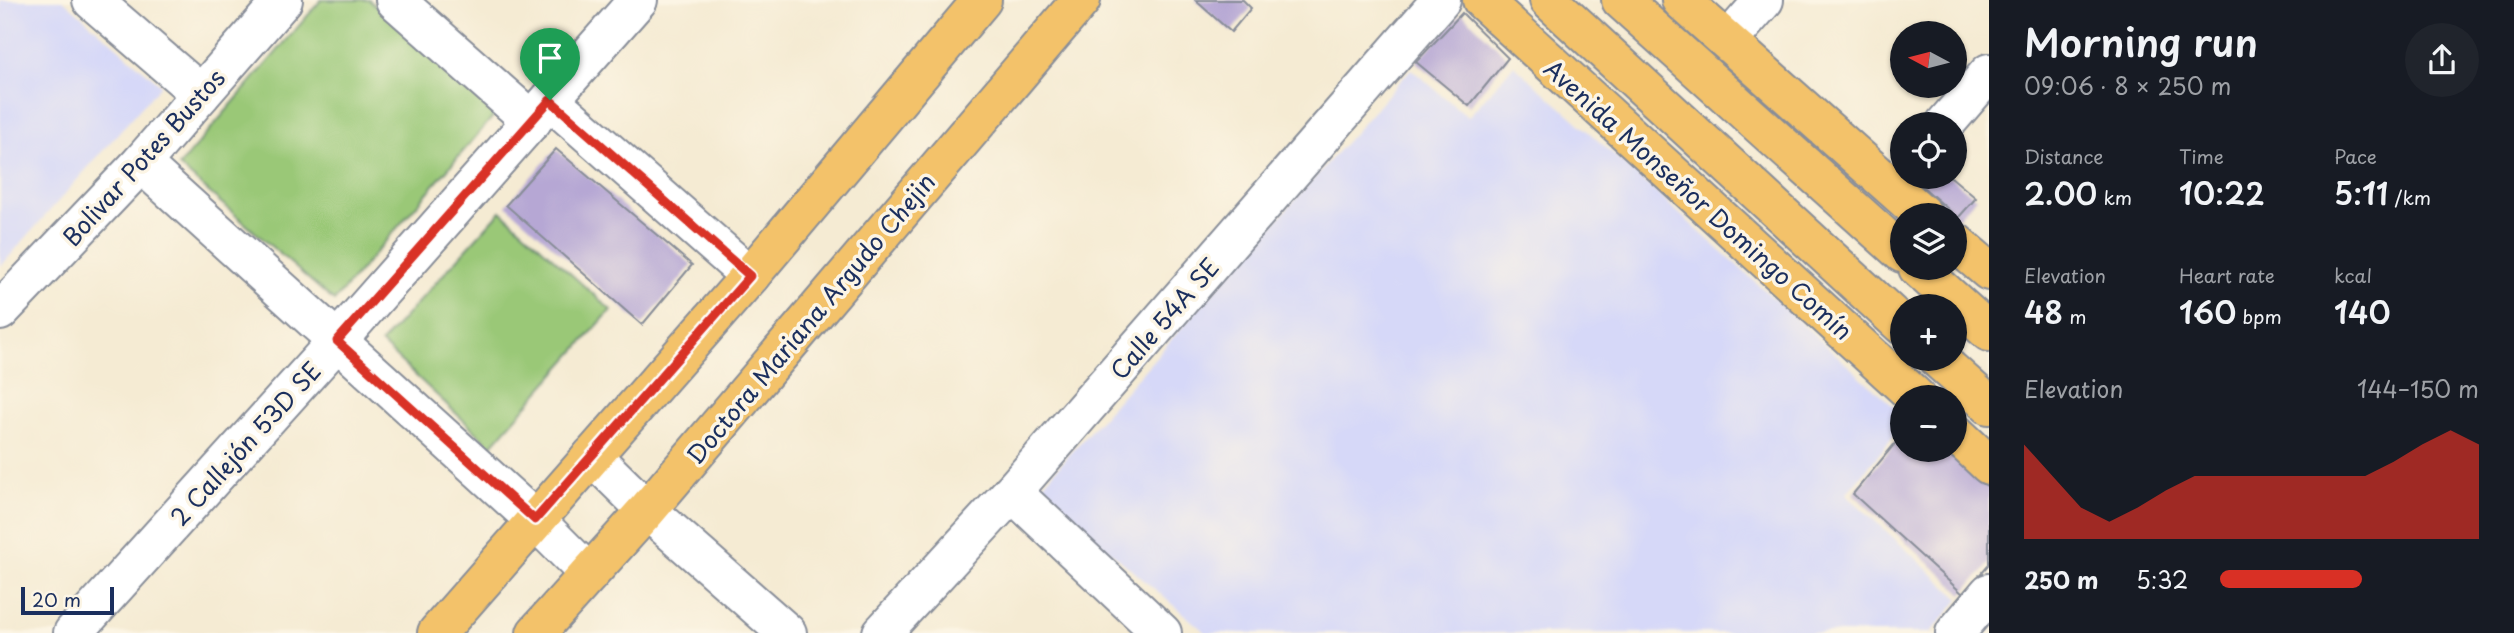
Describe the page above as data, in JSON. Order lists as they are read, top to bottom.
{
  "streets": {
    "main road": ["Avenida Monseñor Domingo Comín", "Doctora Mariana Argudo Chejin"],
    "street": ["Bolivar Potes Bustos", "Calle 54A SE", "2 Callejón 53D SE"]
  },
  "scale_bar": "20 m",
  "north": "left",
  "page": {
    "heading": ["Morning run", "09:06 · 8 × 250 m"],
    "map_buttons": ["+", "−"],
    "stats": [
      ["Distance", "2.00 km"],
      ["Time", "10:22"],
      ["Pace", "5:11 /km"],
      ["Elevation", "48 m"],
      ["Heart rate", "160 bpm"],
      ["kcal", "140"]
    ],
    "chart": ["Elevation", "144–150 m"],
    "list": [
      {
        "name": "250 m",
        "note": "5:32"
      }
    ],
    "scale": "20 m"
  }
}
